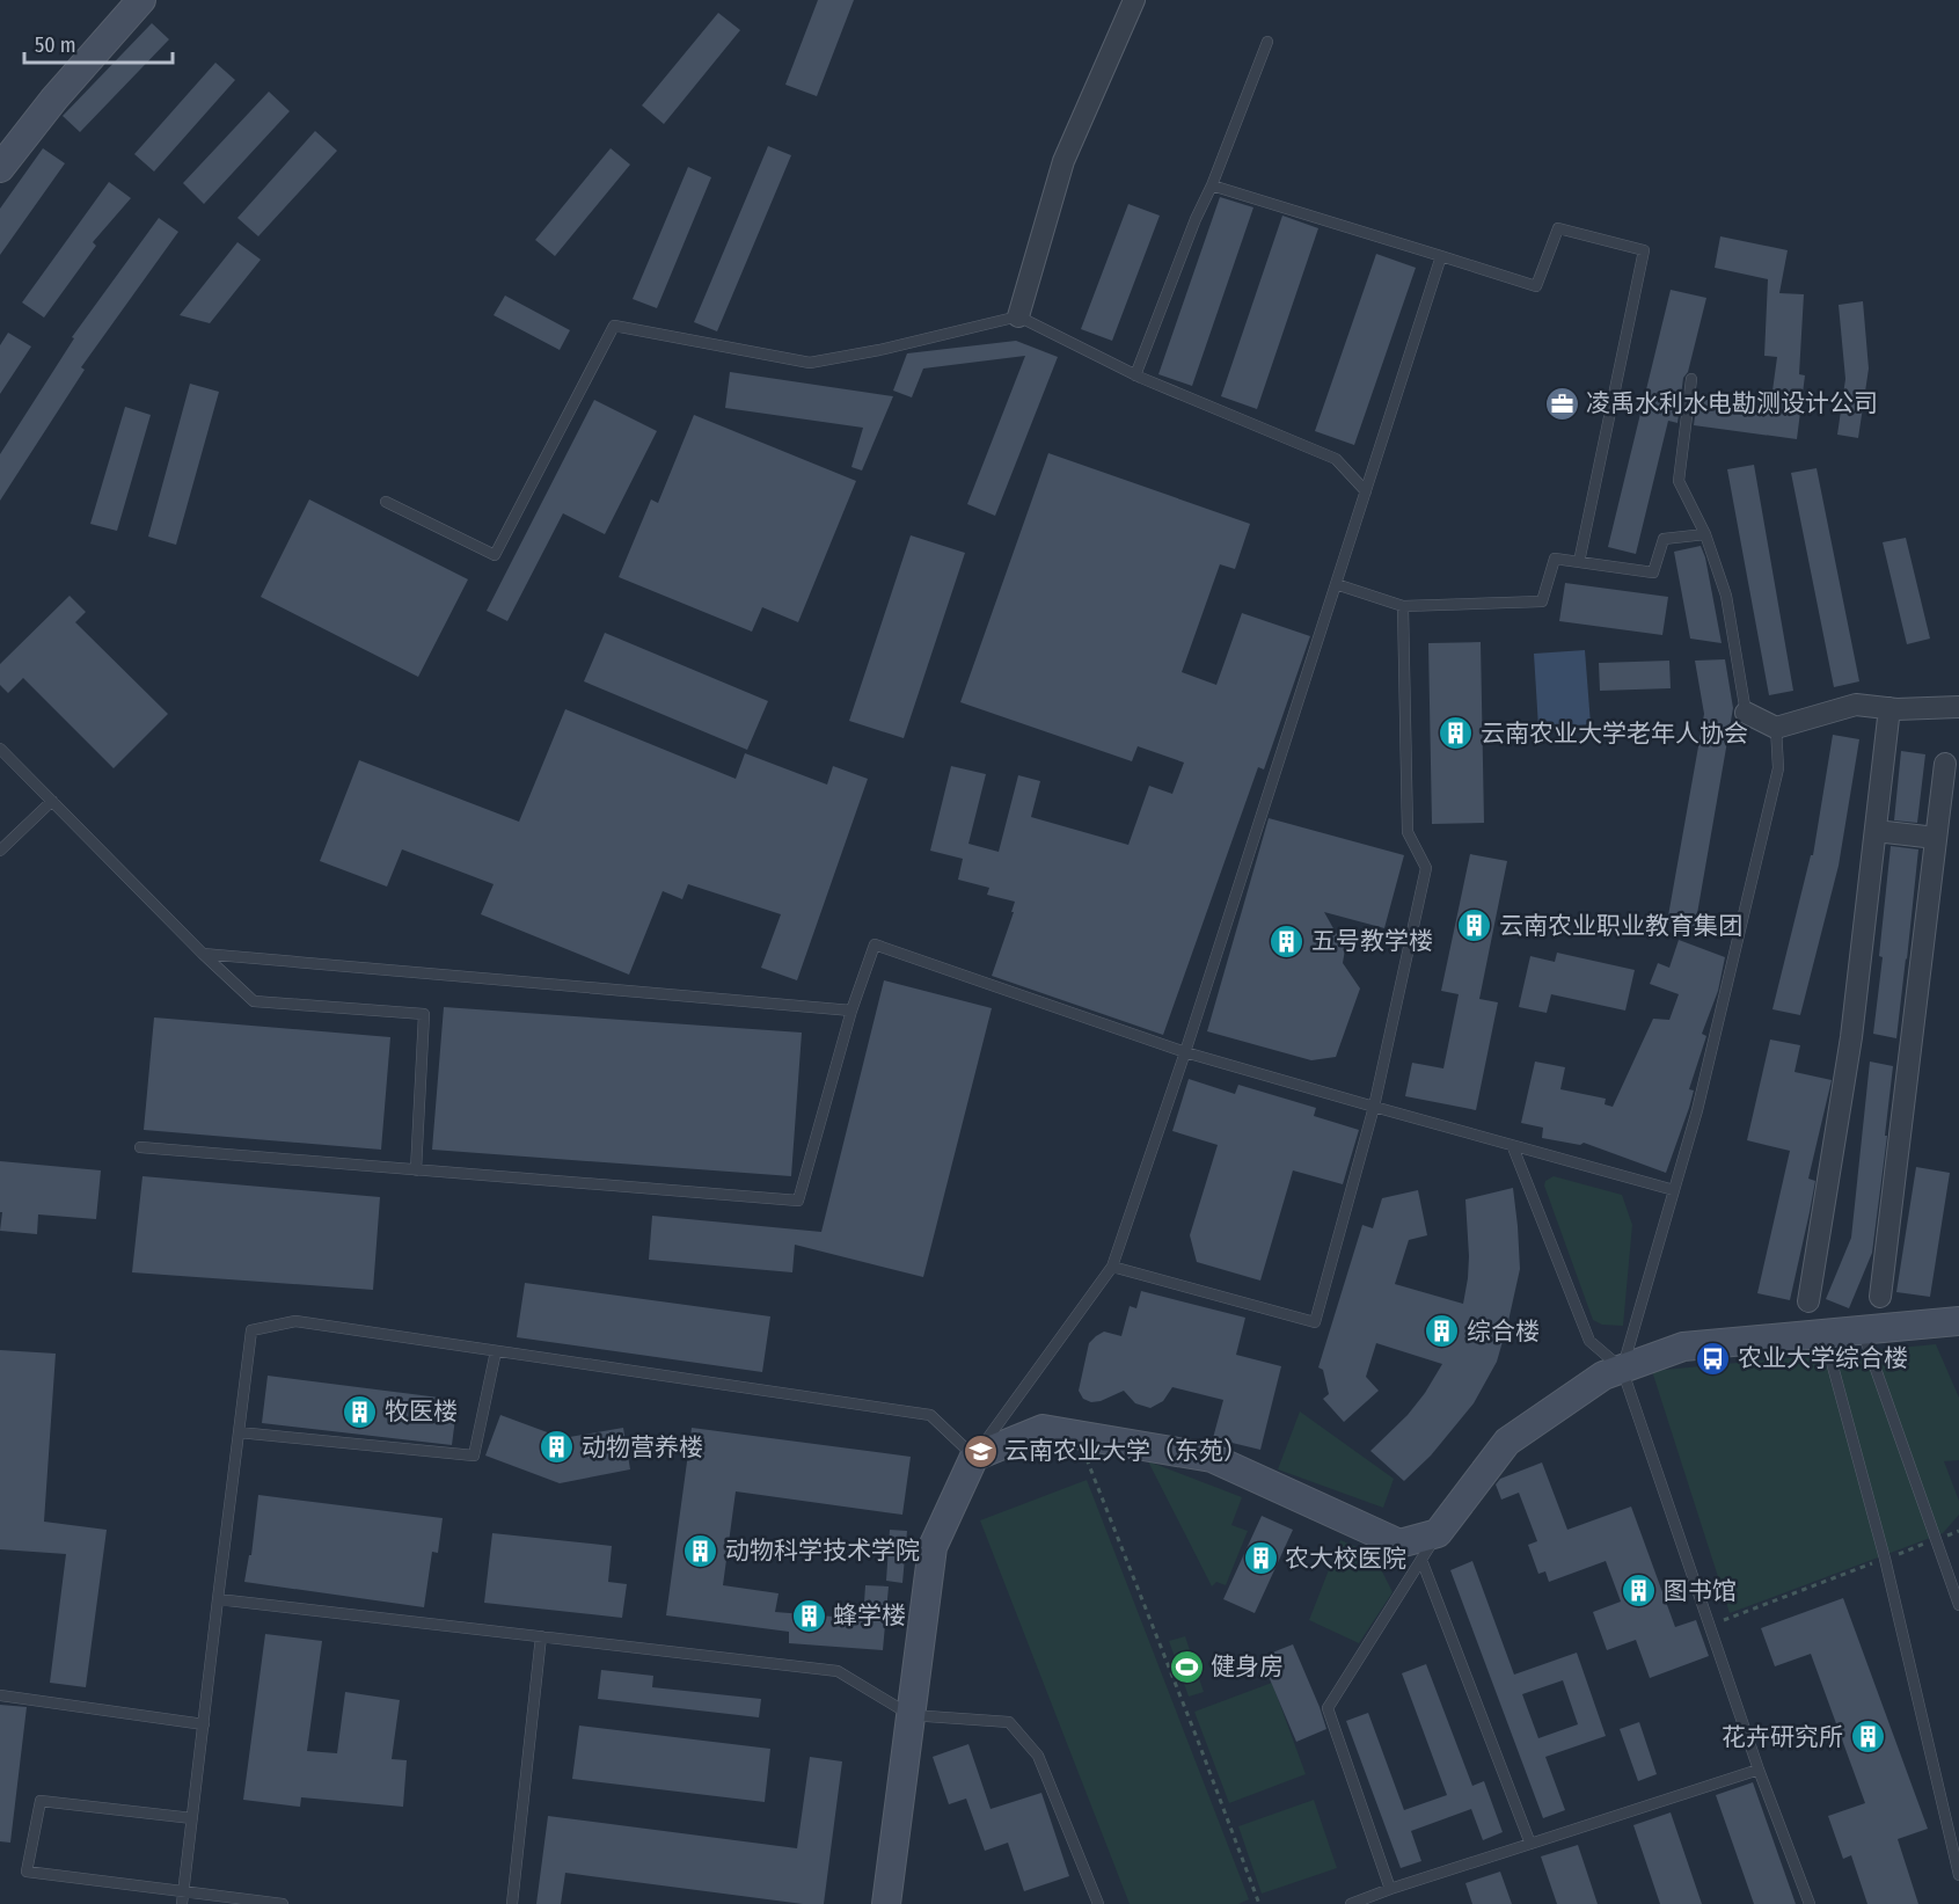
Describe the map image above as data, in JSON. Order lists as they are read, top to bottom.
{
  "places": {
    "office": ["凌禹水利水电勘测设计公司"],
    "building": [
      "云南农业大学老年人协会",
      "云南农业职业教育集团",
      "五号教学楼",
      "综合楼",
      "牧医楼",
      "动物营养楼",
      "动物科学技术学院",
      "农大校医院",
      "图书馆",
      "蜂学楼",
      "花卉研究所"
    ],
    "bus stop": ["农业大学综合楼"],
    "school or university": ["云南农业大学（东苑）"],
    "sports": ["健身房"]
  },
  "scale_bar": "50 m"
}
